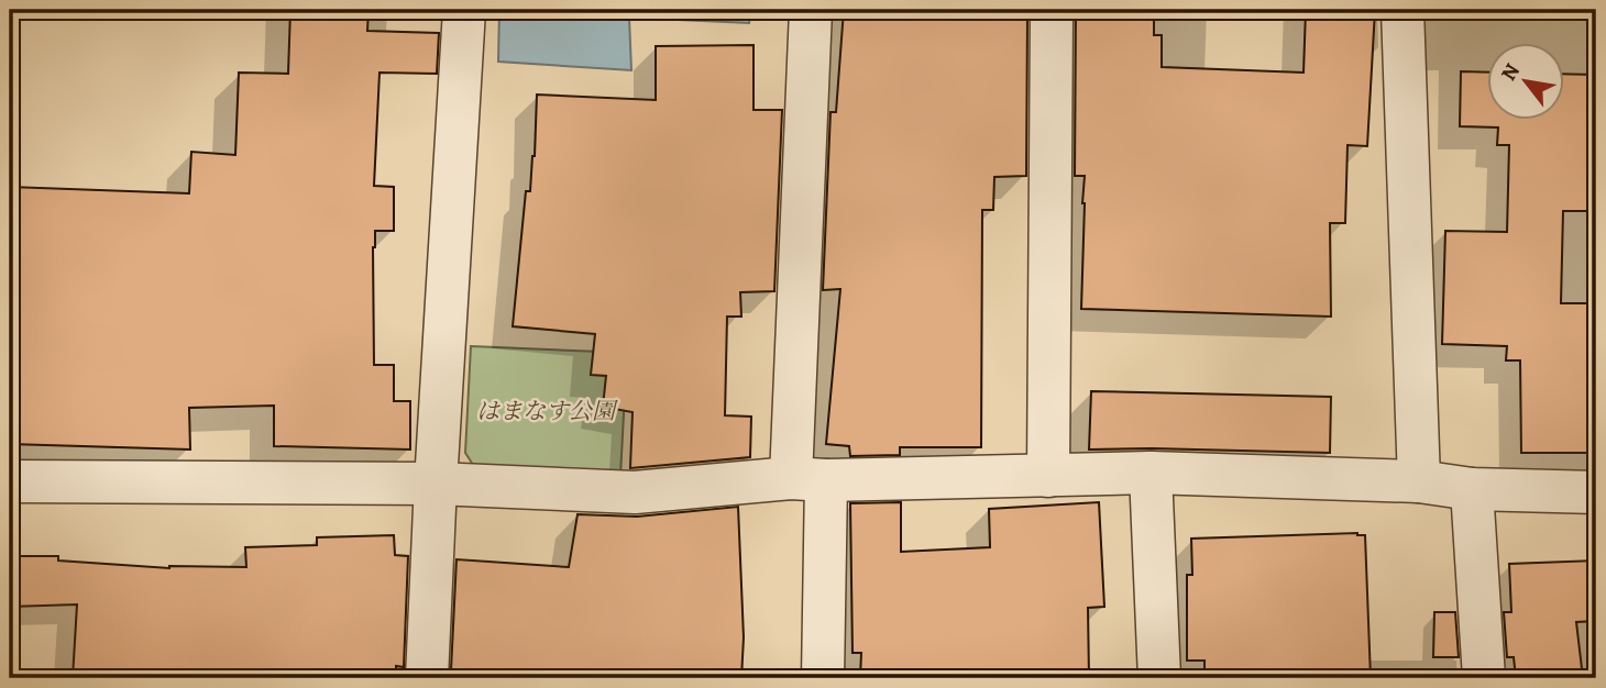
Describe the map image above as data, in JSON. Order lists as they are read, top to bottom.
{
  "parks": ["はまなす公園"],
  "north": "top left"
}
